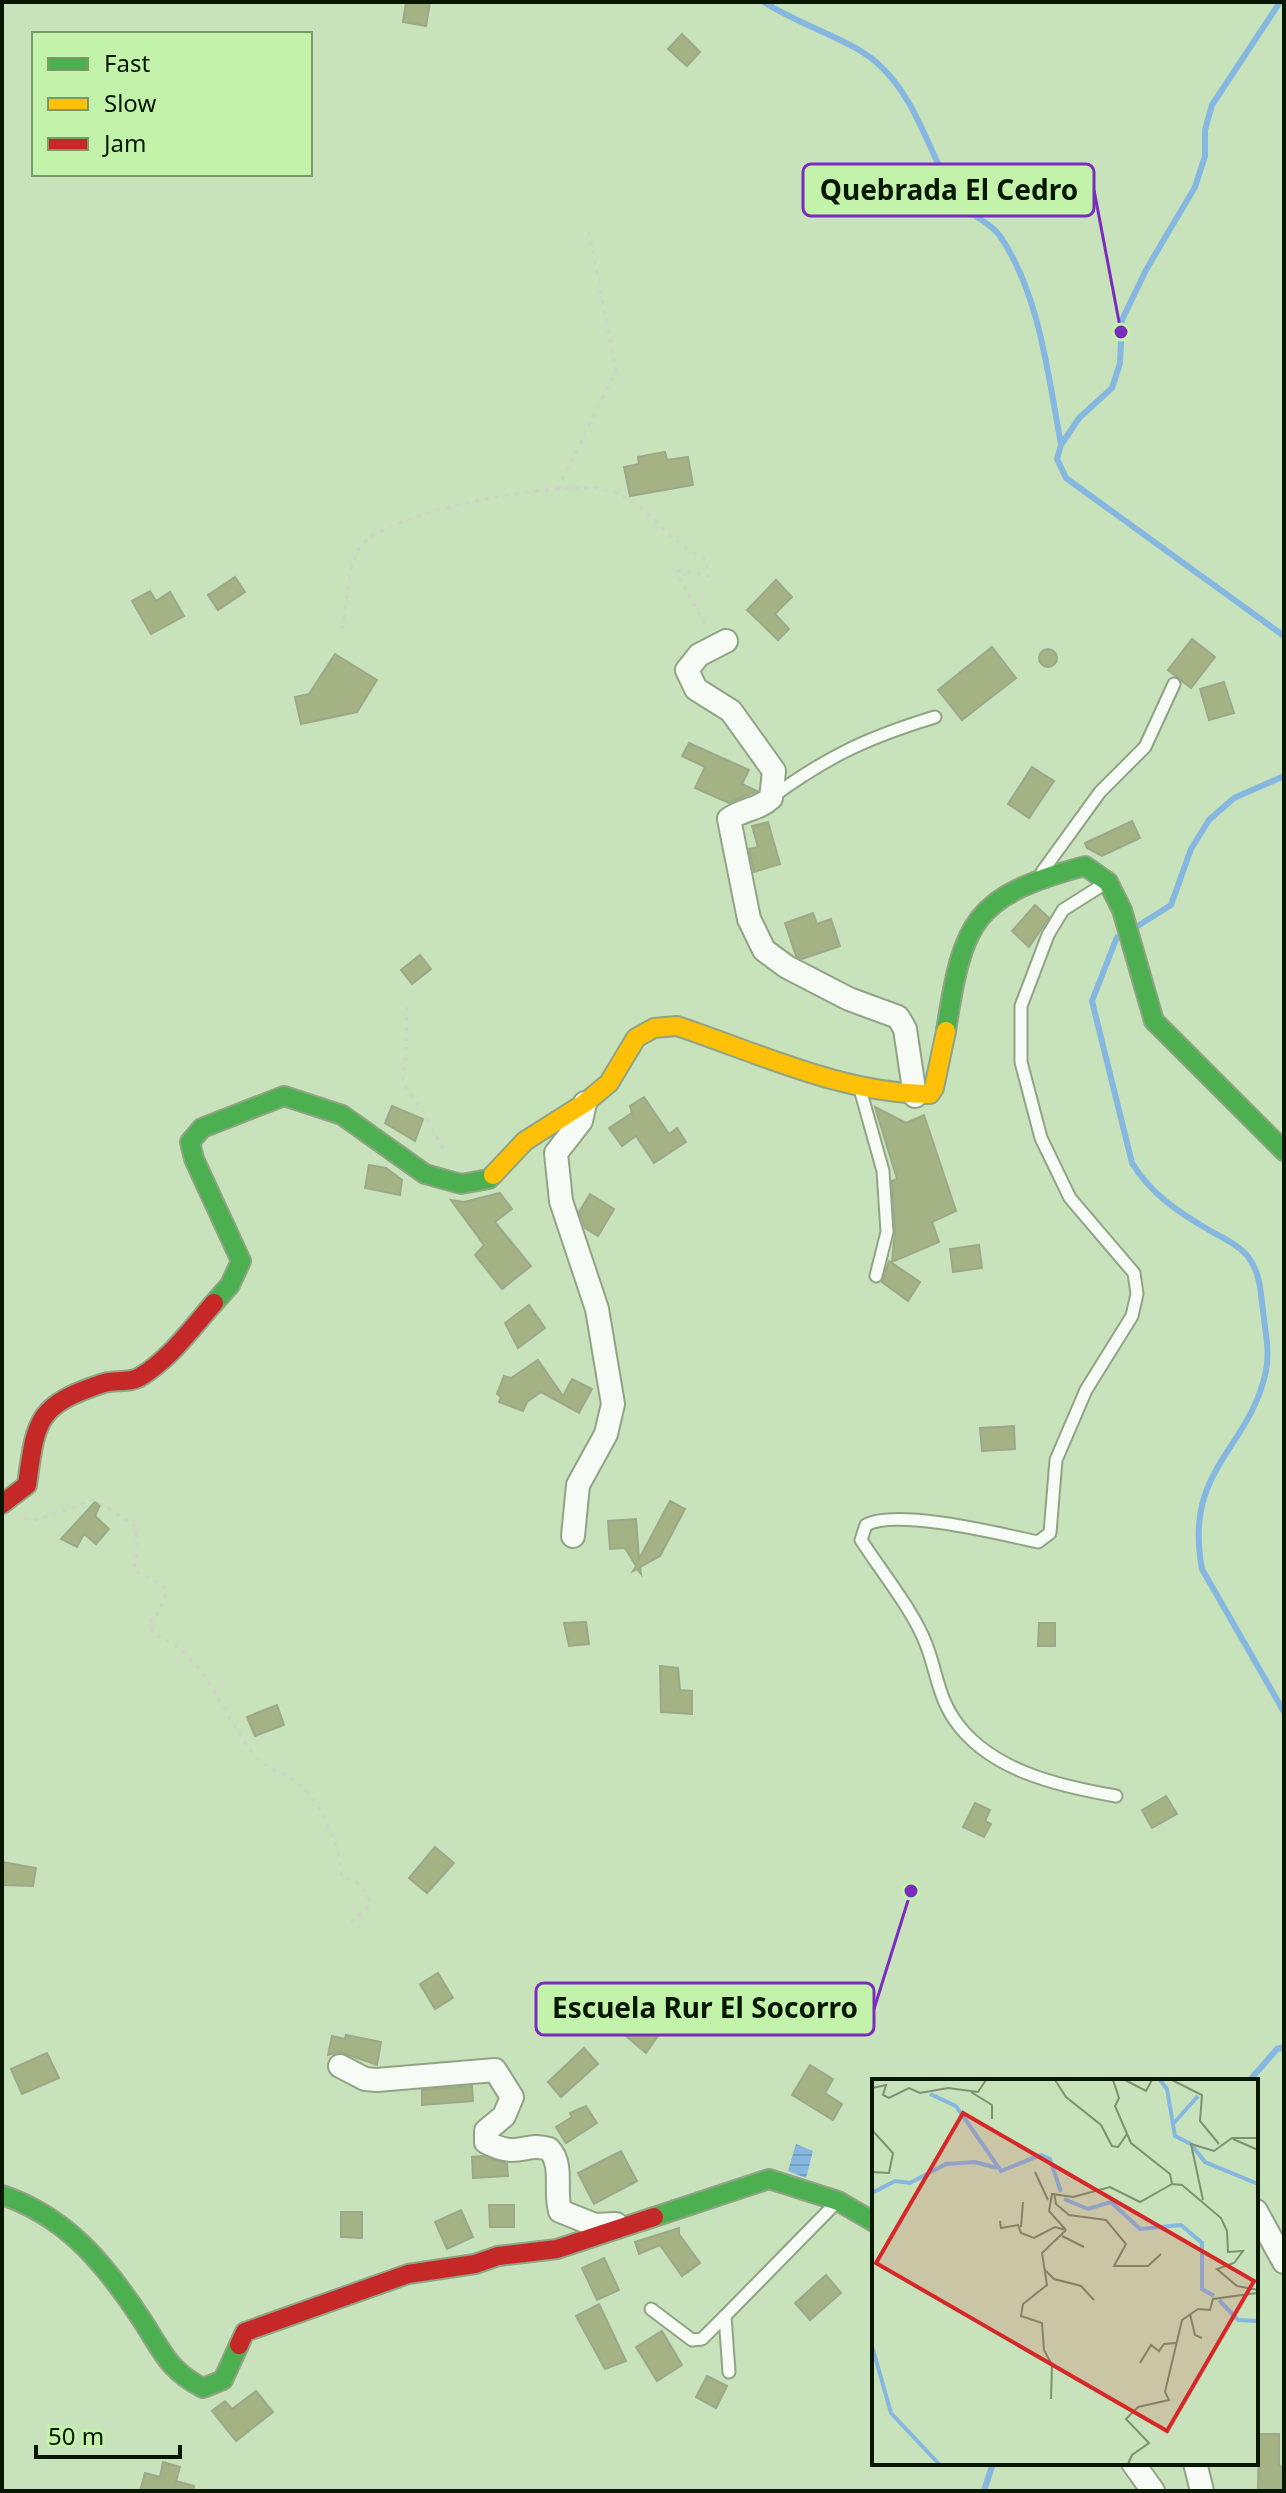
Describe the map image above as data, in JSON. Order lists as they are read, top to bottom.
{
  "places": ["Quebrada El Cedro", "Escuela Rur El Socorro"],
  "legend": ["Fast", "Slow", "Jam"],
  "scale_bar": "50 m"
}
